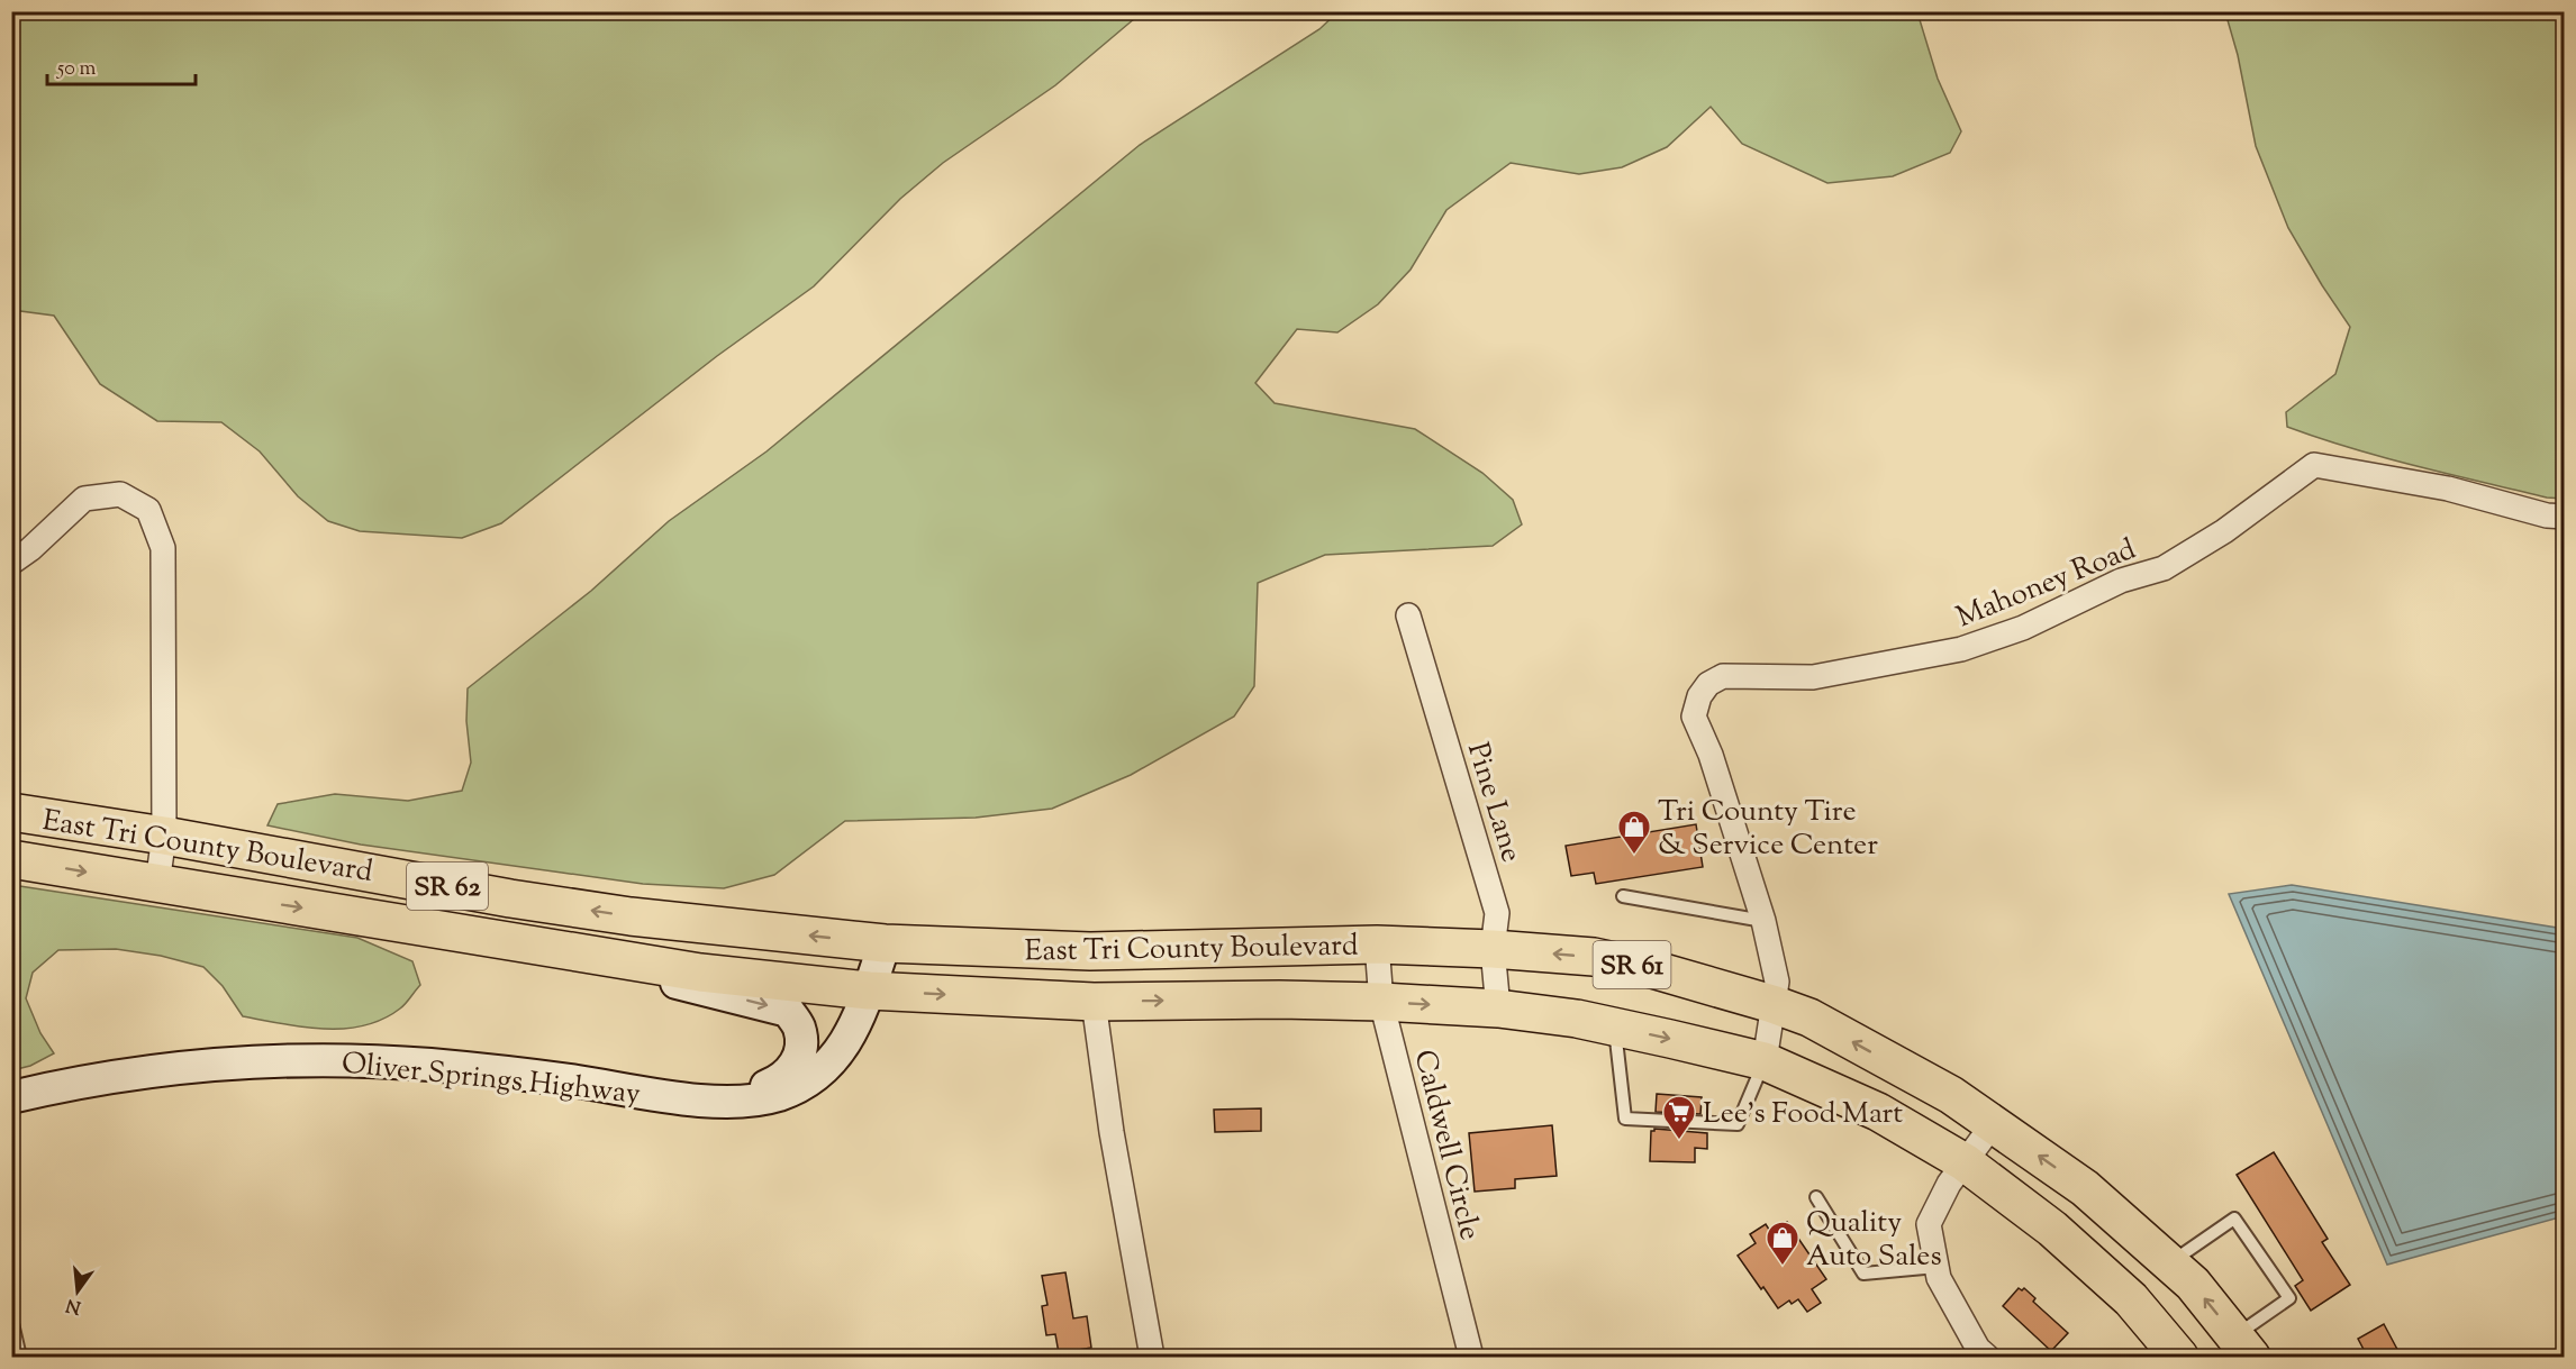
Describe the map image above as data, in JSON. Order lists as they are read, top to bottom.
{
  "streets": {
    "highway": ["East Tri County Boulevard", "SR 62", "SR 61"],
    "main road": ["Oliver Springs Highway"],
    "street": ["Mahoney Road", "Pine Lane", "Caldwell Circle"]
  },
  "crossings": [
    ["Mahoney Road", "East Tri County Boulevard"],
    ["Pine Lane", "East Tri County Boulevard"],
    ["East Tri County Boulevard", "Oliver Springs Highway"],
    ["East Tri County Boulevard", "Caldwell Circle"]
  ],
  "places": {
    "shop": ["Tri County Tire & Service Center", "Quality Auto Sales"],
    "supermarket": ["Lee's Food Mart"]
  },
  "scale_bar": "50 m",
  "north": "bottom"
}
